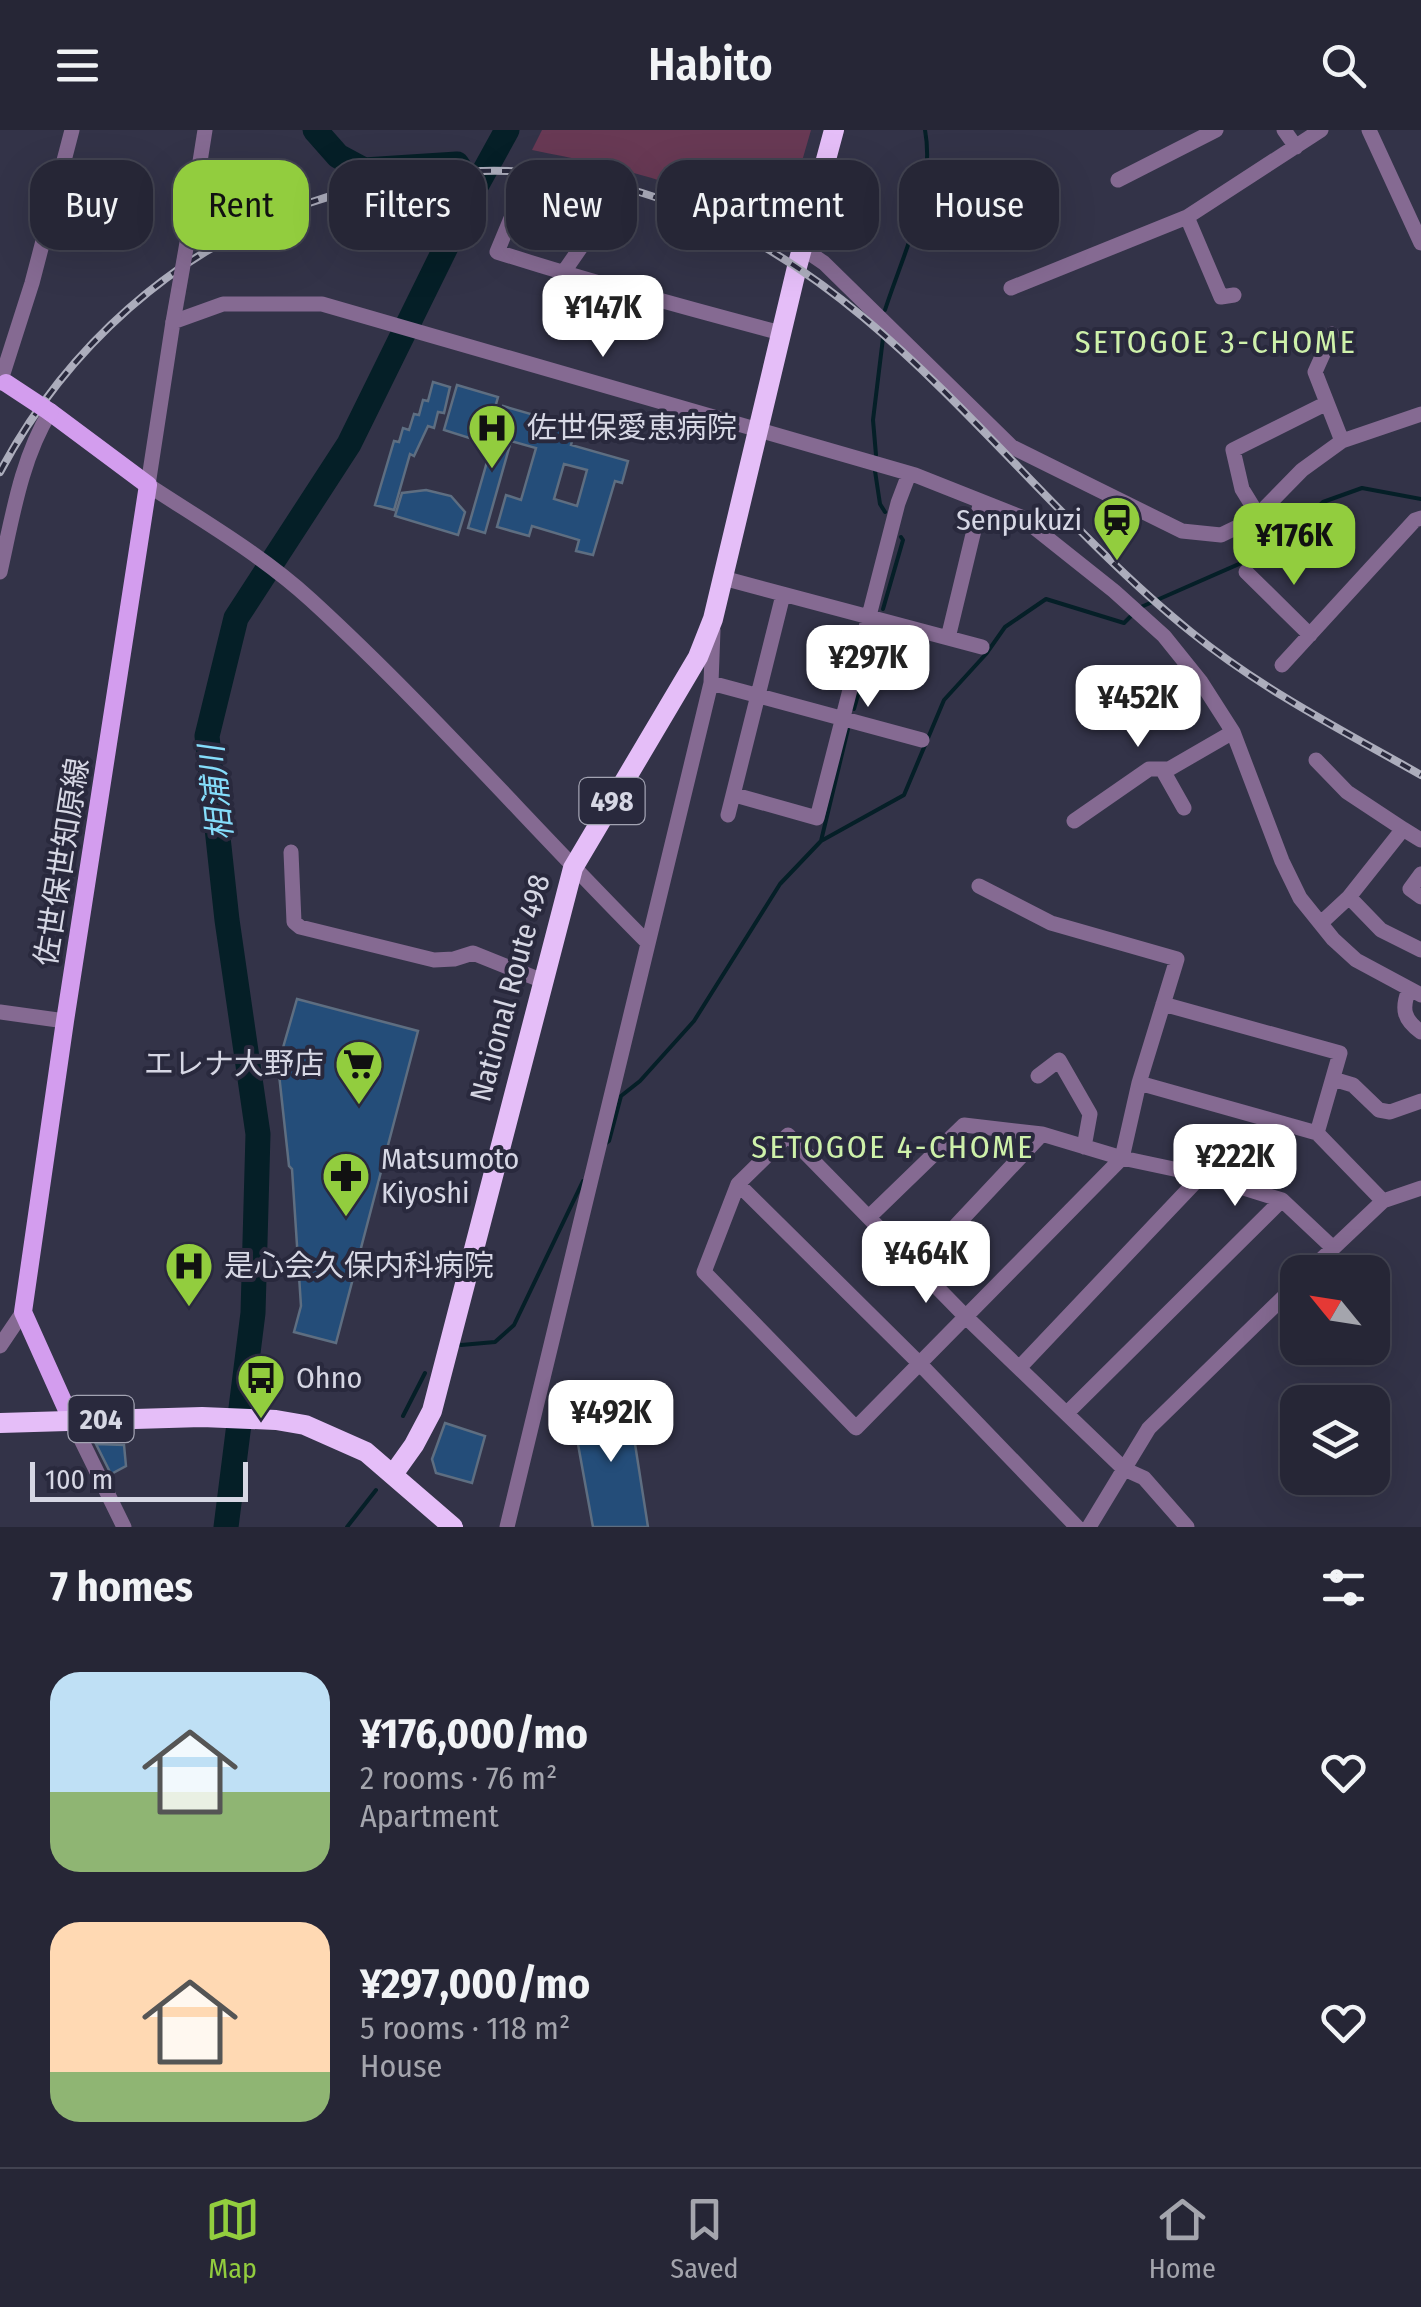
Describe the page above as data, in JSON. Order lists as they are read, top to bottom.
{
  "streets": {
    "highway": ["498", "National Route 498", "204"],
    "main road": ["佐世保世知原線"]
  },
  "crossings": [
    ["National Route 498", "204"]
  ],
  "districts": ["SETOGOE 3-CHOME", "SETOGOE 4-CHOME"],
  "water": ["相浦川"],
  "places": {
    "hospital": ["佐世保愛恵病院", "是心会久保内科病院"],
    "station": ["Senpukuzi"],
    "supermarket": ["エレナ大野店"],
    "pharmacy": ["Matsumoto Kiyoshi"],
    "bus stop": ["Ohno"]
  },
  "scale_bar": "100 m",
  "north": "top left",
  "page": {
    "header": "Habito",
    "chip": [
      "Buy",
      "Rent",
      "Filters",
      "New",
      "Apartment",
      "House"
    ],
    "price": [
      "¥147K",
      "¥176K",
      "¥297K",
      "¥452K",
      "¥222K",
      "¥464K",
      "¥492K"
    ],
    "scale": "100 m",
    "heading": "7 homes",
    "list": [
      {
        "name": "¥176,000/mo",
        "note": "2 rooms · 76 m² · Apartment"
      },
      {
        "name": "¥297,000/mo",
        "note": "5 rooms · 118 m² · House"
      }
    ],
    "tabs": ["Map", "Saved", "Home"]
  }
}
